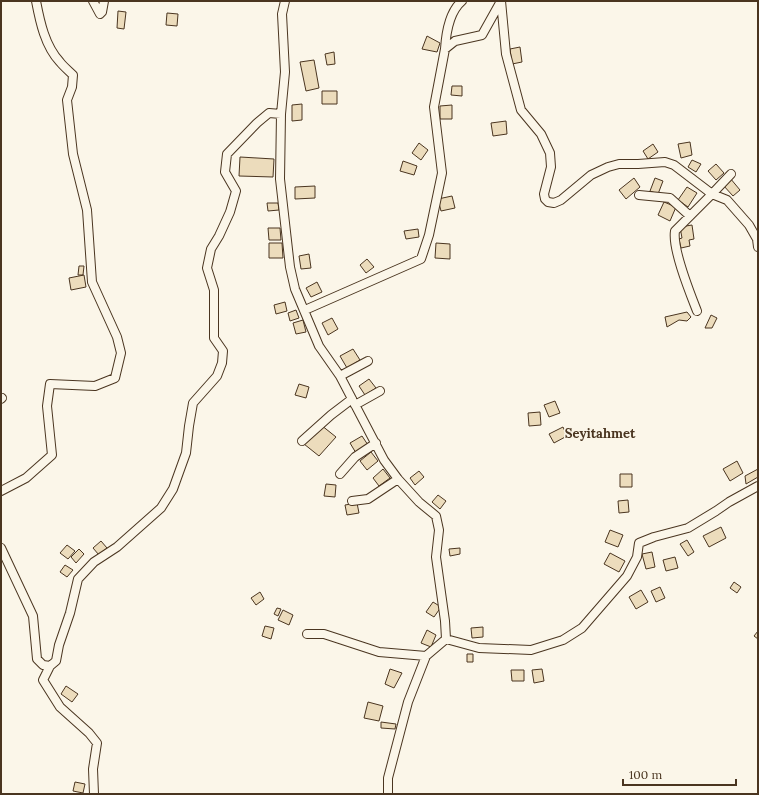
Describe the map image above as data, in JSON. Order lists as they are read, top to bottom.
{
  "districts": ["Seyitahmet"],
  "scale_bar": "100 m"
}
